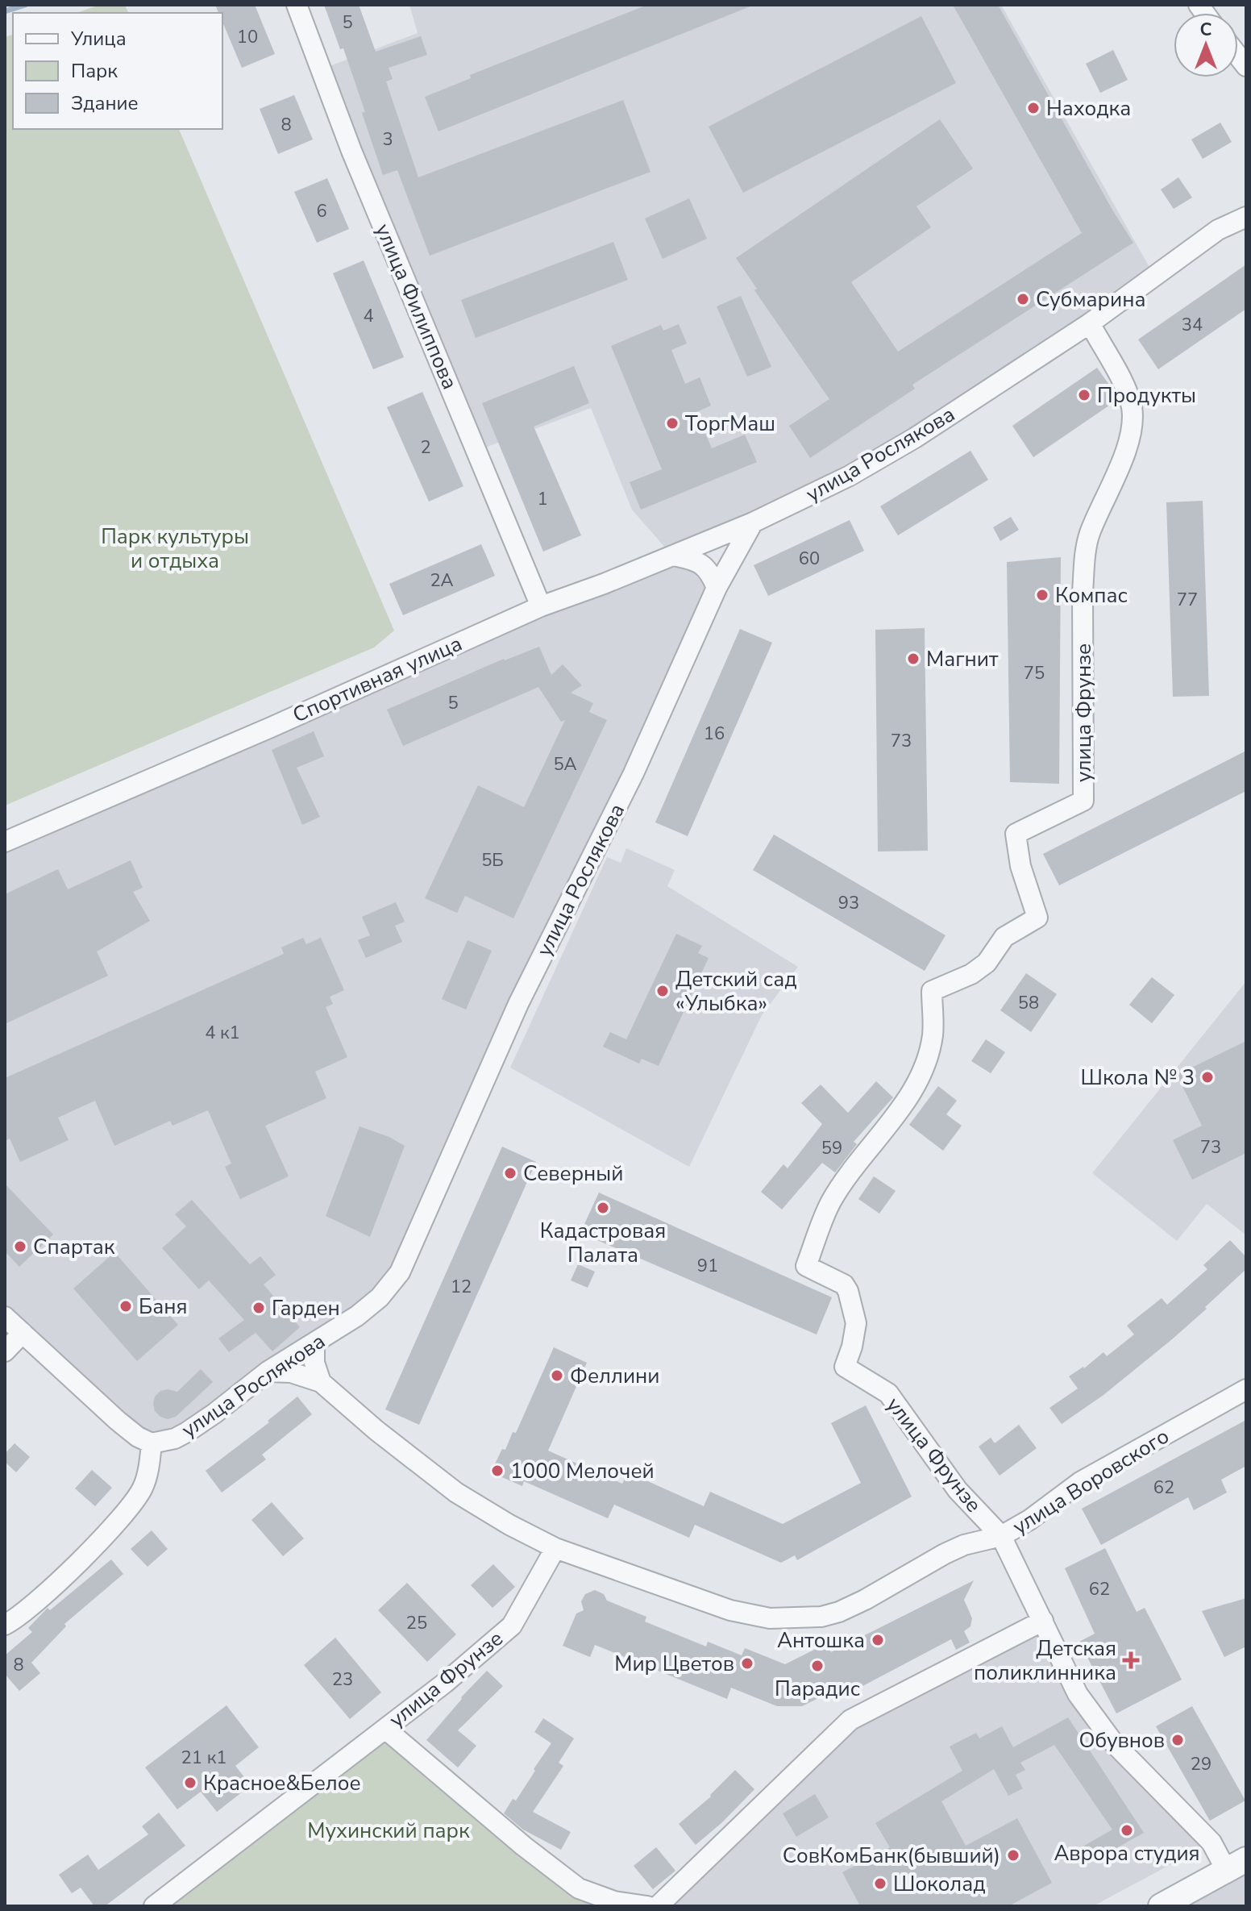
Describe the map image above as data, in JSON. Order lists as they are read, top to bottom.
{
  "streets": {
    "street": [
      "улица Филиппова",
      "улица Рослякова",
      "Спортивная улица",
      "улица Фрунзе",
      "улица Воровского"
    ]
  },
  "crossings": [
    ["улица Филиппова", "Спортивная улица"],
    ["улица Рослякова", "Спортивная улица"],
    ["улица Рослякова", "улица Фрунзе"],
    ["улица Фрунзе", "улица Воровского"]
  ],
  "parks": ["Парк культуры и отдыха", "Мухинский парк"],
  "places": {
    "other": [
      "Находка",
      "Субмарина",
      "Продукты",
      "ТоргМаш",
      "Компас",
      "Магнит",
      "Детский сад «Улыбка»",
      "Школа № 3",
      "Северный",
      "Кадастровая Палата",
      "Спартак",
      "Баня",
      "Гарден",
      "Феллини",
      "1000 Мелочей",
      "Антошка",
      "Мир Цветов",
      "Парадис",
      "Обувнов",
      "Красное&Белое",
      "Аврора студия",
      "СовКомБанк(бывший)",
      "Шоколад"
    ],
    "health": ["Детская поликлинника"]
  },
  "house_numbers": [
    "5",
    "10",
    "8",
    "3",
    "6",
    "4",
    "34",
    "2",
    "1",
    "60",
    "2А",
    "77",
    "75",
    "5",
    "16",
    "73",
    "5А",
    "5Б",
    "93",
    "58",
    "4 к1",
    "73",
    "59",
    "91",
    "12",
    "62",
    "62",
    "25",
    "8",
    "23",
    "21 к1",
    "29"
  ],
  "legend": ["Улица", "Парк", "Здание"],
  "north": "top"
}
